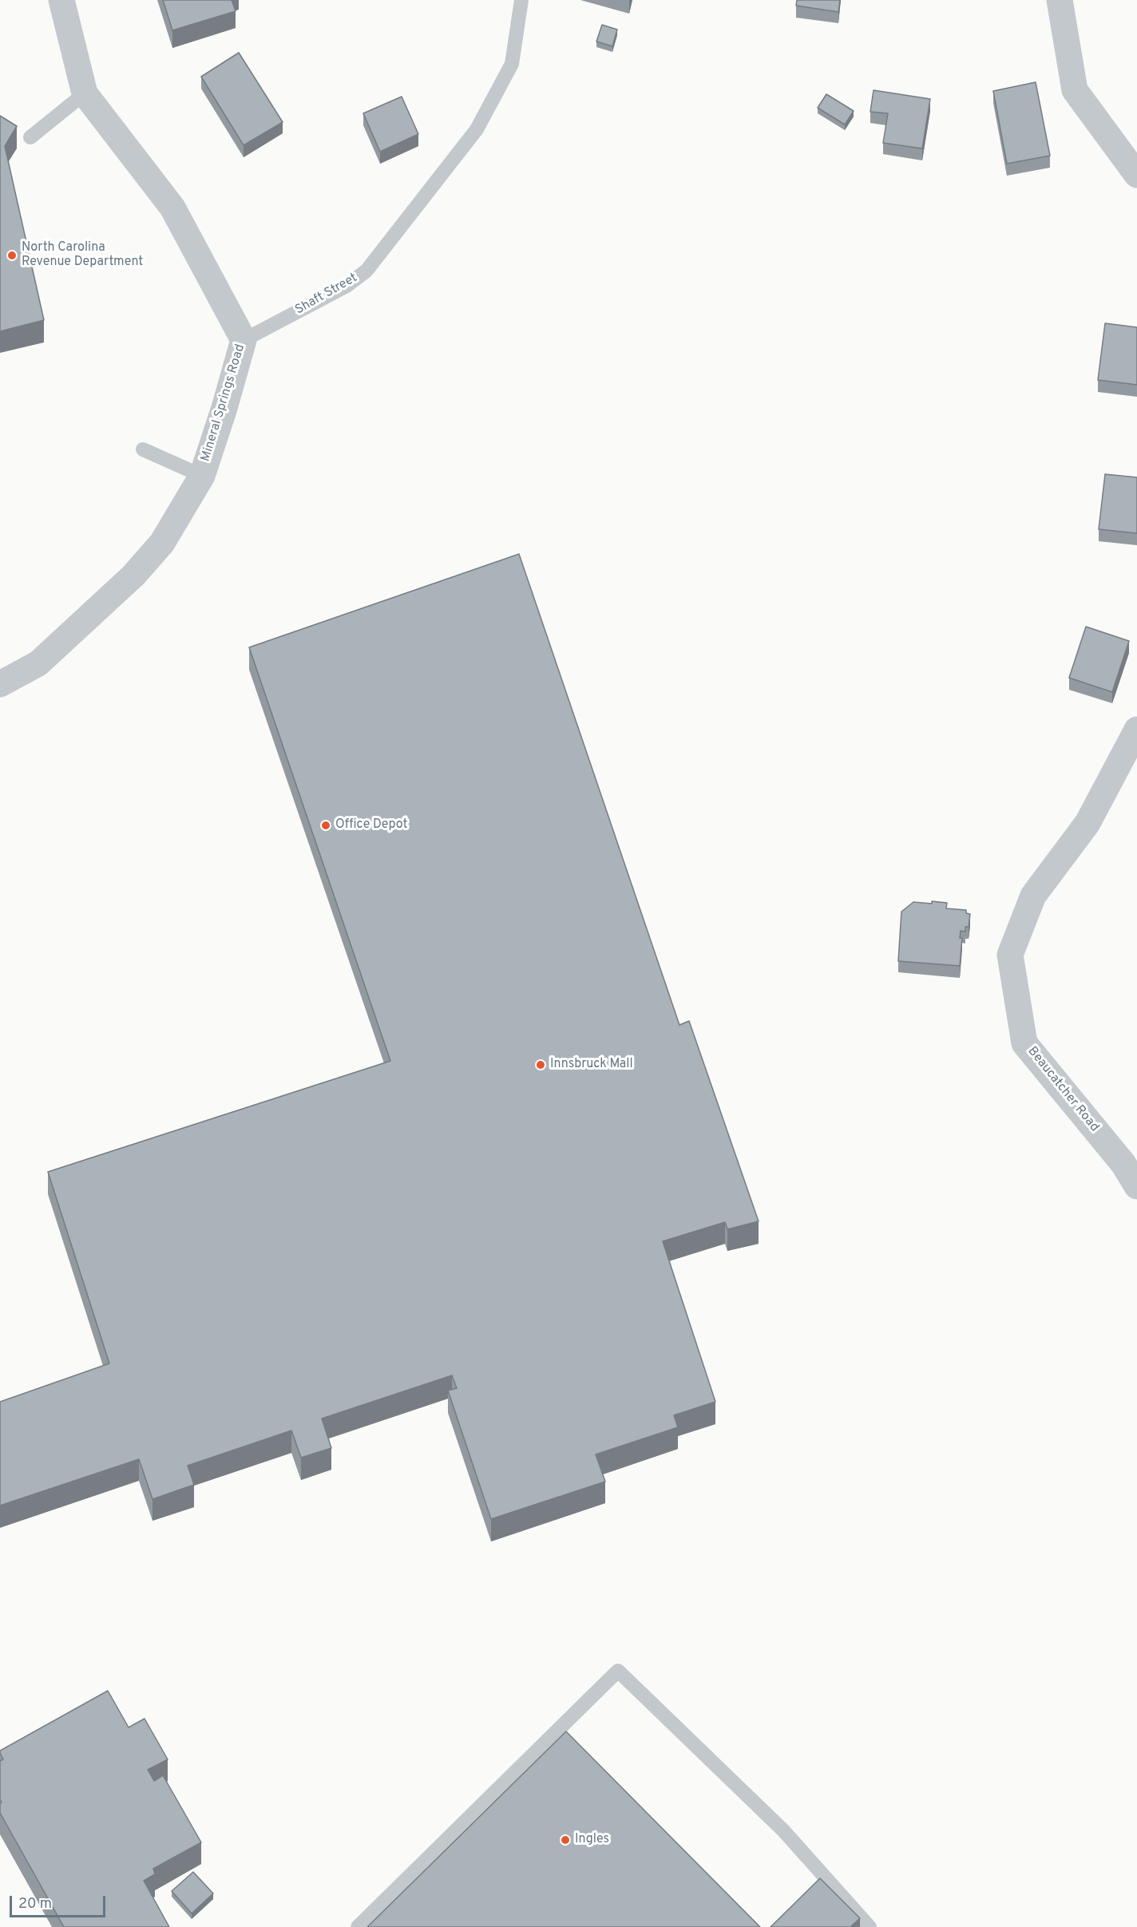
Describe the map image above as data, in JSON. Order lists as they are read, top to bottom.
{
  "streets": {
    "street": ["Mineral Springs Road", "Beaucatcher Road"],
    "lane": ["Shaft Street"]
  },
  "crossings": [
    ["Shaft Street", "Mineral Springs Road"]
  ],
  "places": [
    "North Carolina Revenue Department",
    "Office Depot",
    "Innsbruck Mall",
    "Ingles"
  ],
  "scale_bar": "20 m"
}
